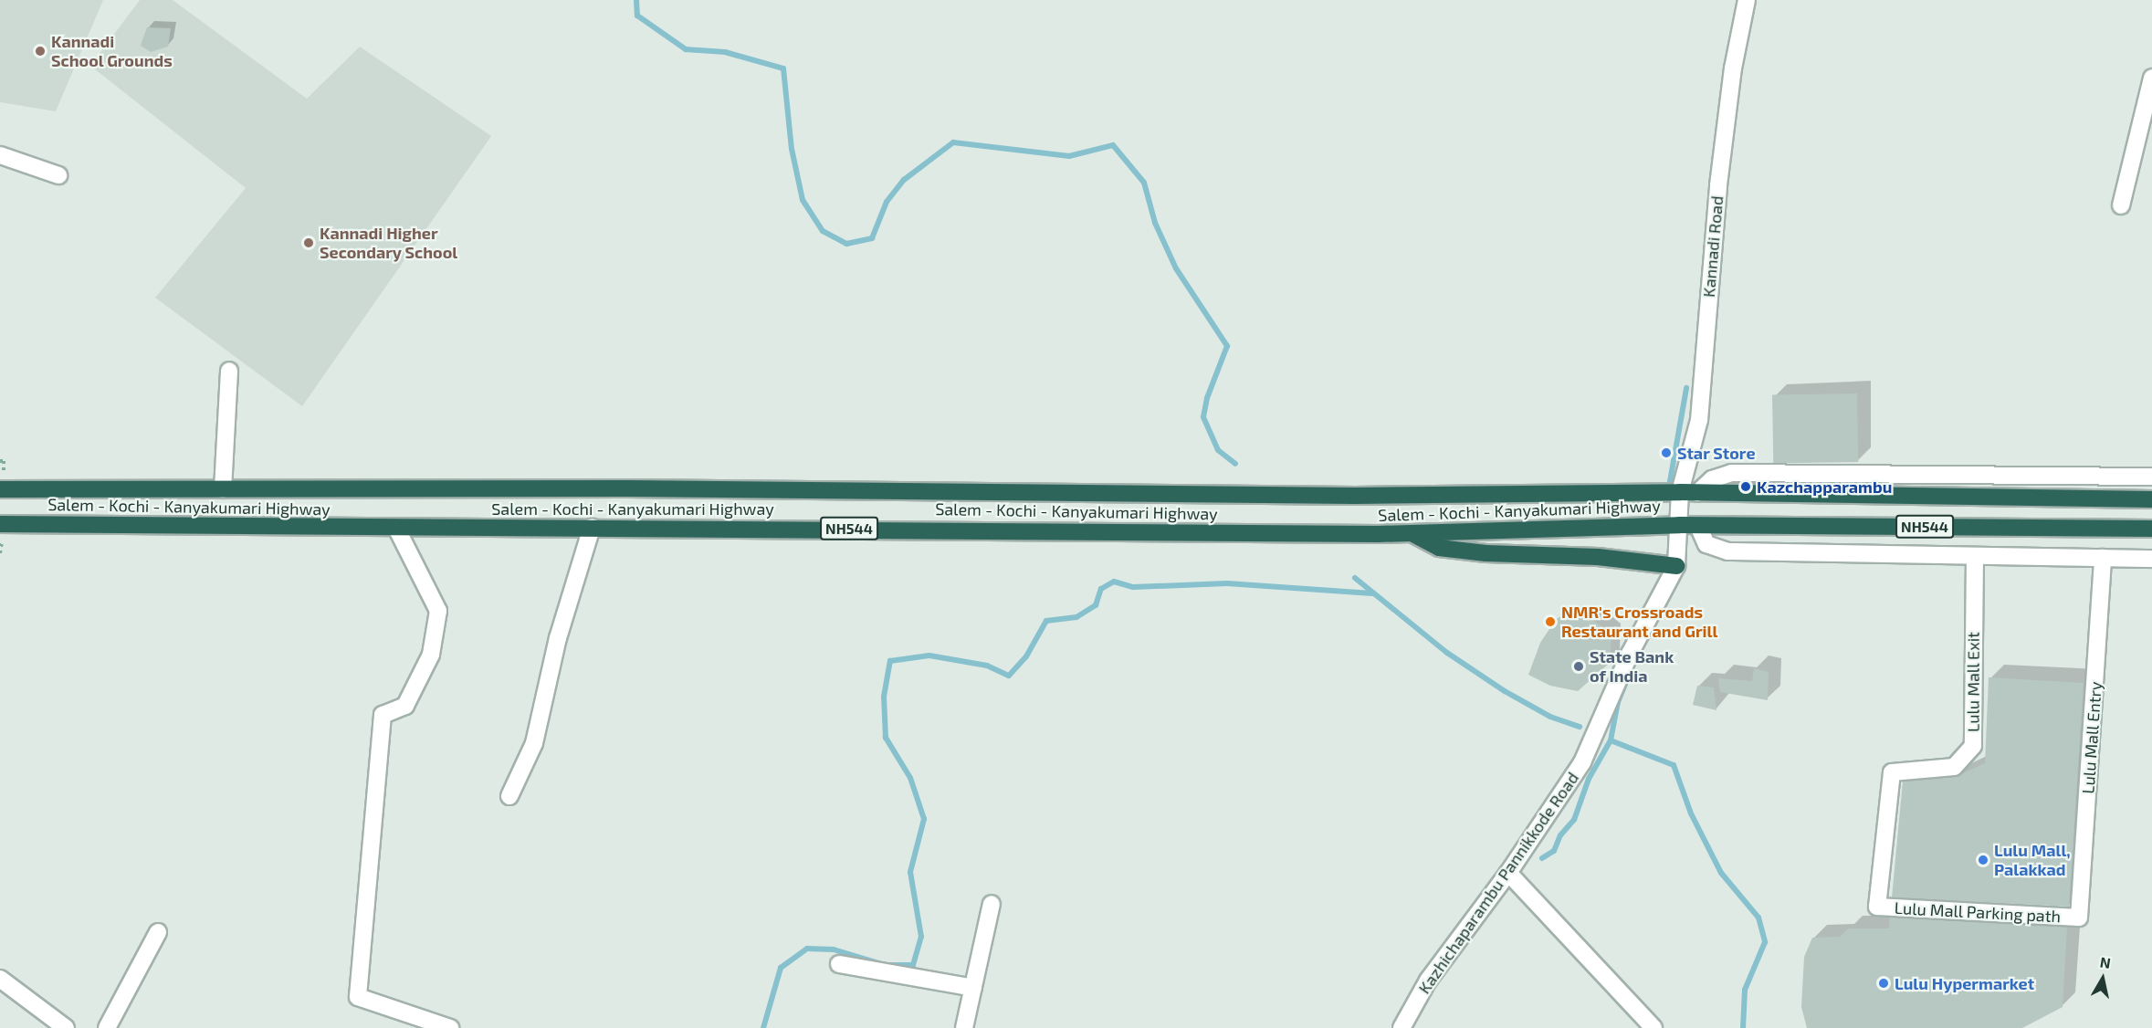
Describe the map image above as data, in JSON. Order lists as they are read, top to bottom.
{
  "streets": {
    "highway": ["Salem - Kochi - Kanyakumari Highway", "NH544"],
    "street": [
      "Kannadi Road",
      "Lulu Mall Exit",
      "Lulu Mall Entry",
      "Kazhichaparambu Pannikkode Road",
      "Lulu Mall Parking path"
    ]
  },
  "crossings": [
    ["Kannadi Road", "Salem - Kochi - Kanyakumari Highway"],
    ["Kannadi Road", "Kazhichaparambu Pannikkode Road"],
    ["Salem - Kochi - Kanyakumari Highway", "Kazhichaparambu Pannikkode Road"],
    ["Lulu Mall Exit", "Lulu Mall Parking path"],
    ["Lulu Mall Entry", "Lulu Mall Parking path"]
  ],
  "places": [
    "Kannadi School Grounds",
    "Kannadi Higher Secondary School",
    "Star Store",
    "Kazchapparambu",
    "NMR's Crossroads Restaurant and Grill",
    "State Bank of India",
    "Lulu Mall, Palakkad",
    "Lulu Hypermarket"
  ],
  "north": "top"
}
